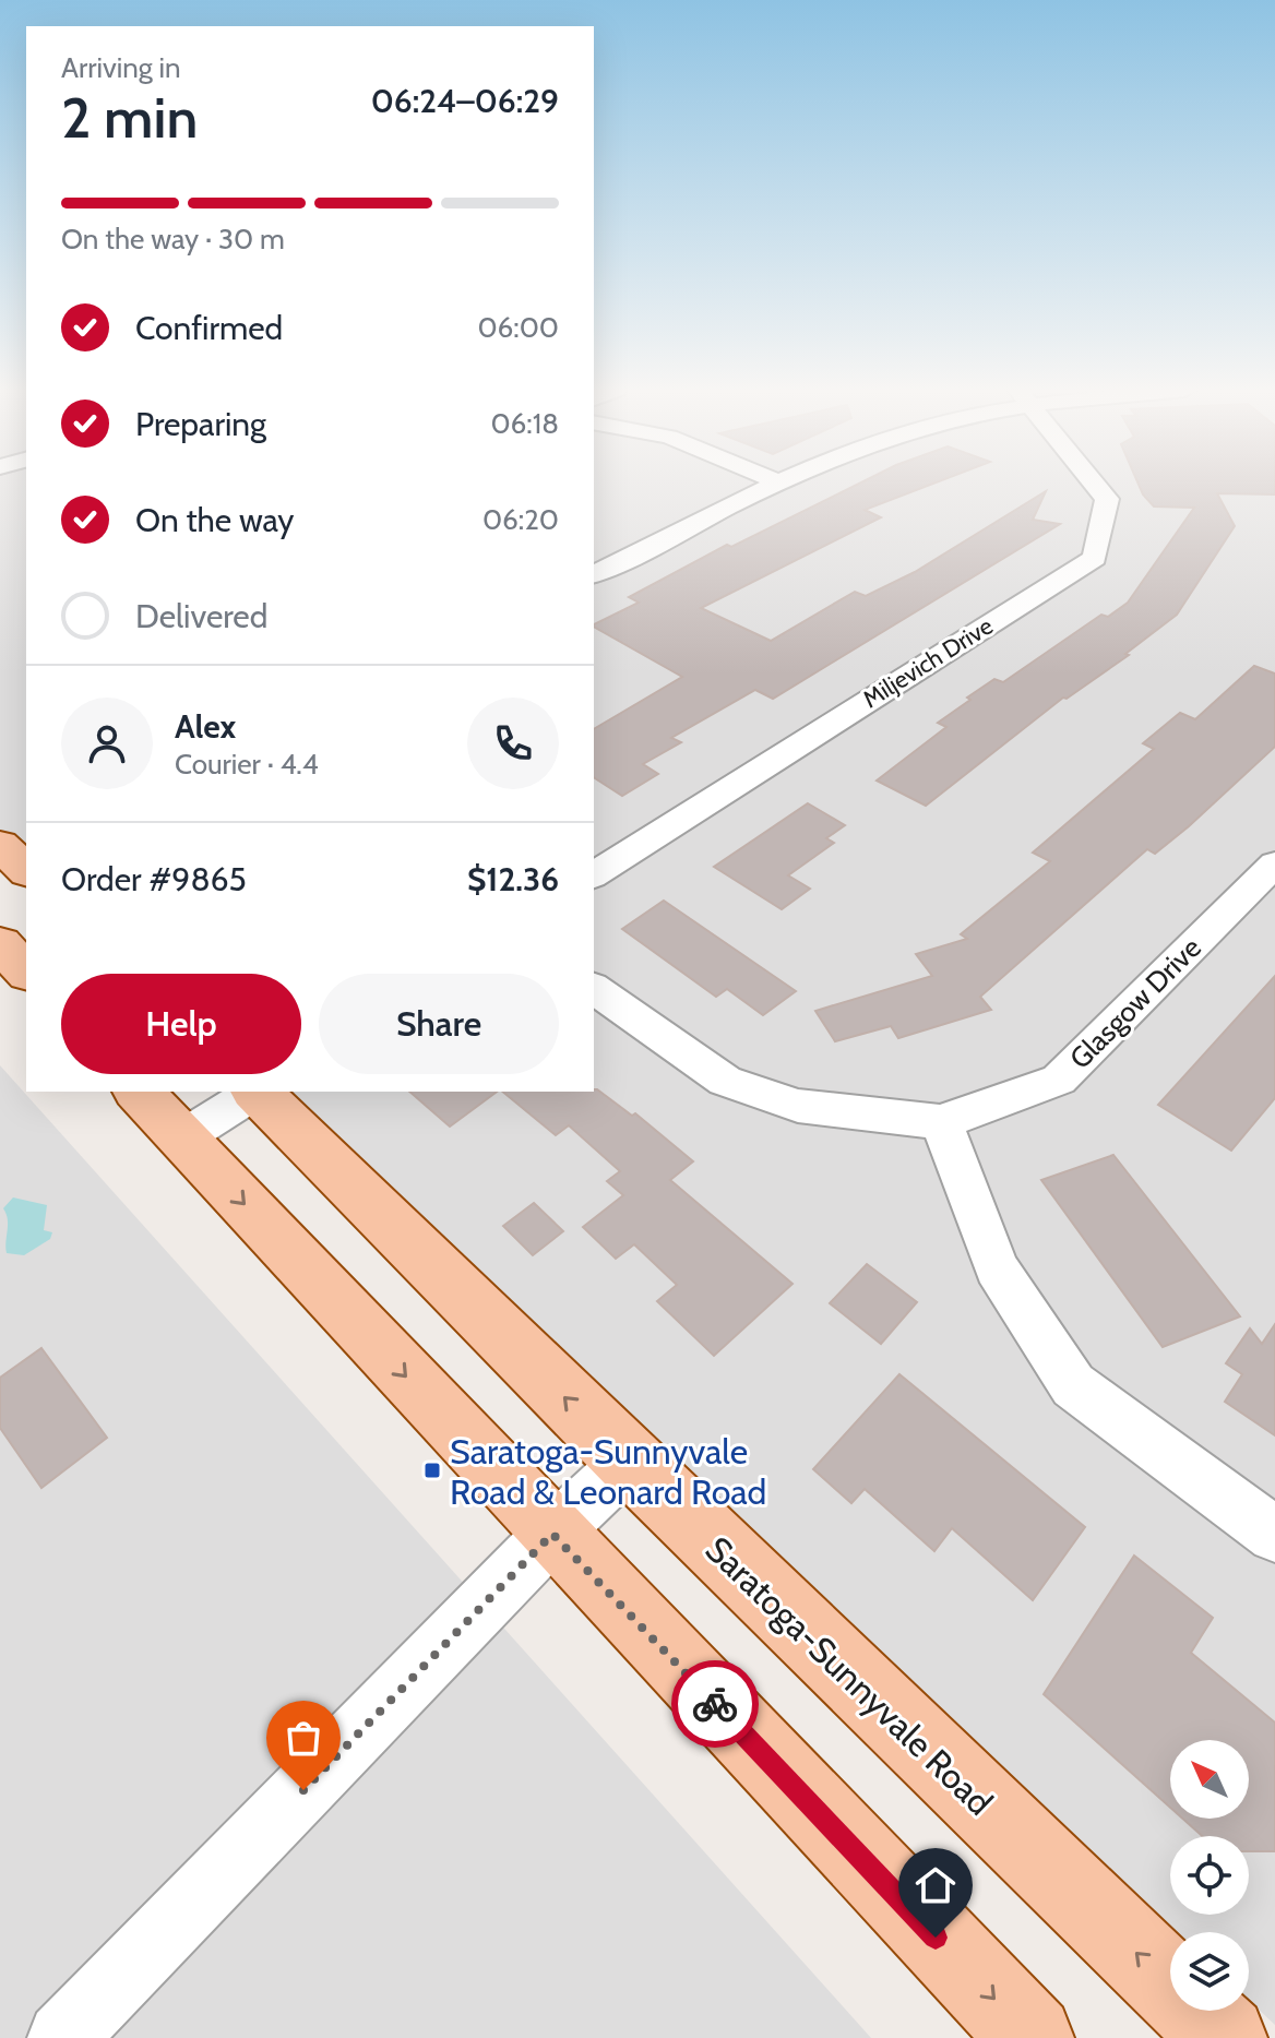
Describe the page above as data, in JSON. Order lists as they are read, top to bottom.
{
  "streets": {
    "main road": ["Saratoga-Sunnyvale Road"],
    "street": ["Miljevich Drive", "Glasgow Drive"]
  },
  "places": {
    "transit": ["Saratoga-Sunnyvale Road & Leonard Road"]
  },
  "north": "top left",
  "page": {
    "heading": ["2 min", "Arriving in", "06:24–06:29"],
    "panel": [
      "Alex",
      "Courier · 4.4",
      "Order #9865",
      "$12.36"
    ],
    "bar": "On the way · 30 m",
    "list": [
      ["Confirmed", "06:00"],
      ["Preparing", "06:18"],
      ["On the way", "06:20"],
      "Delivered"
    ],
    "buttons": ["Help", "Share"]
  }
}
